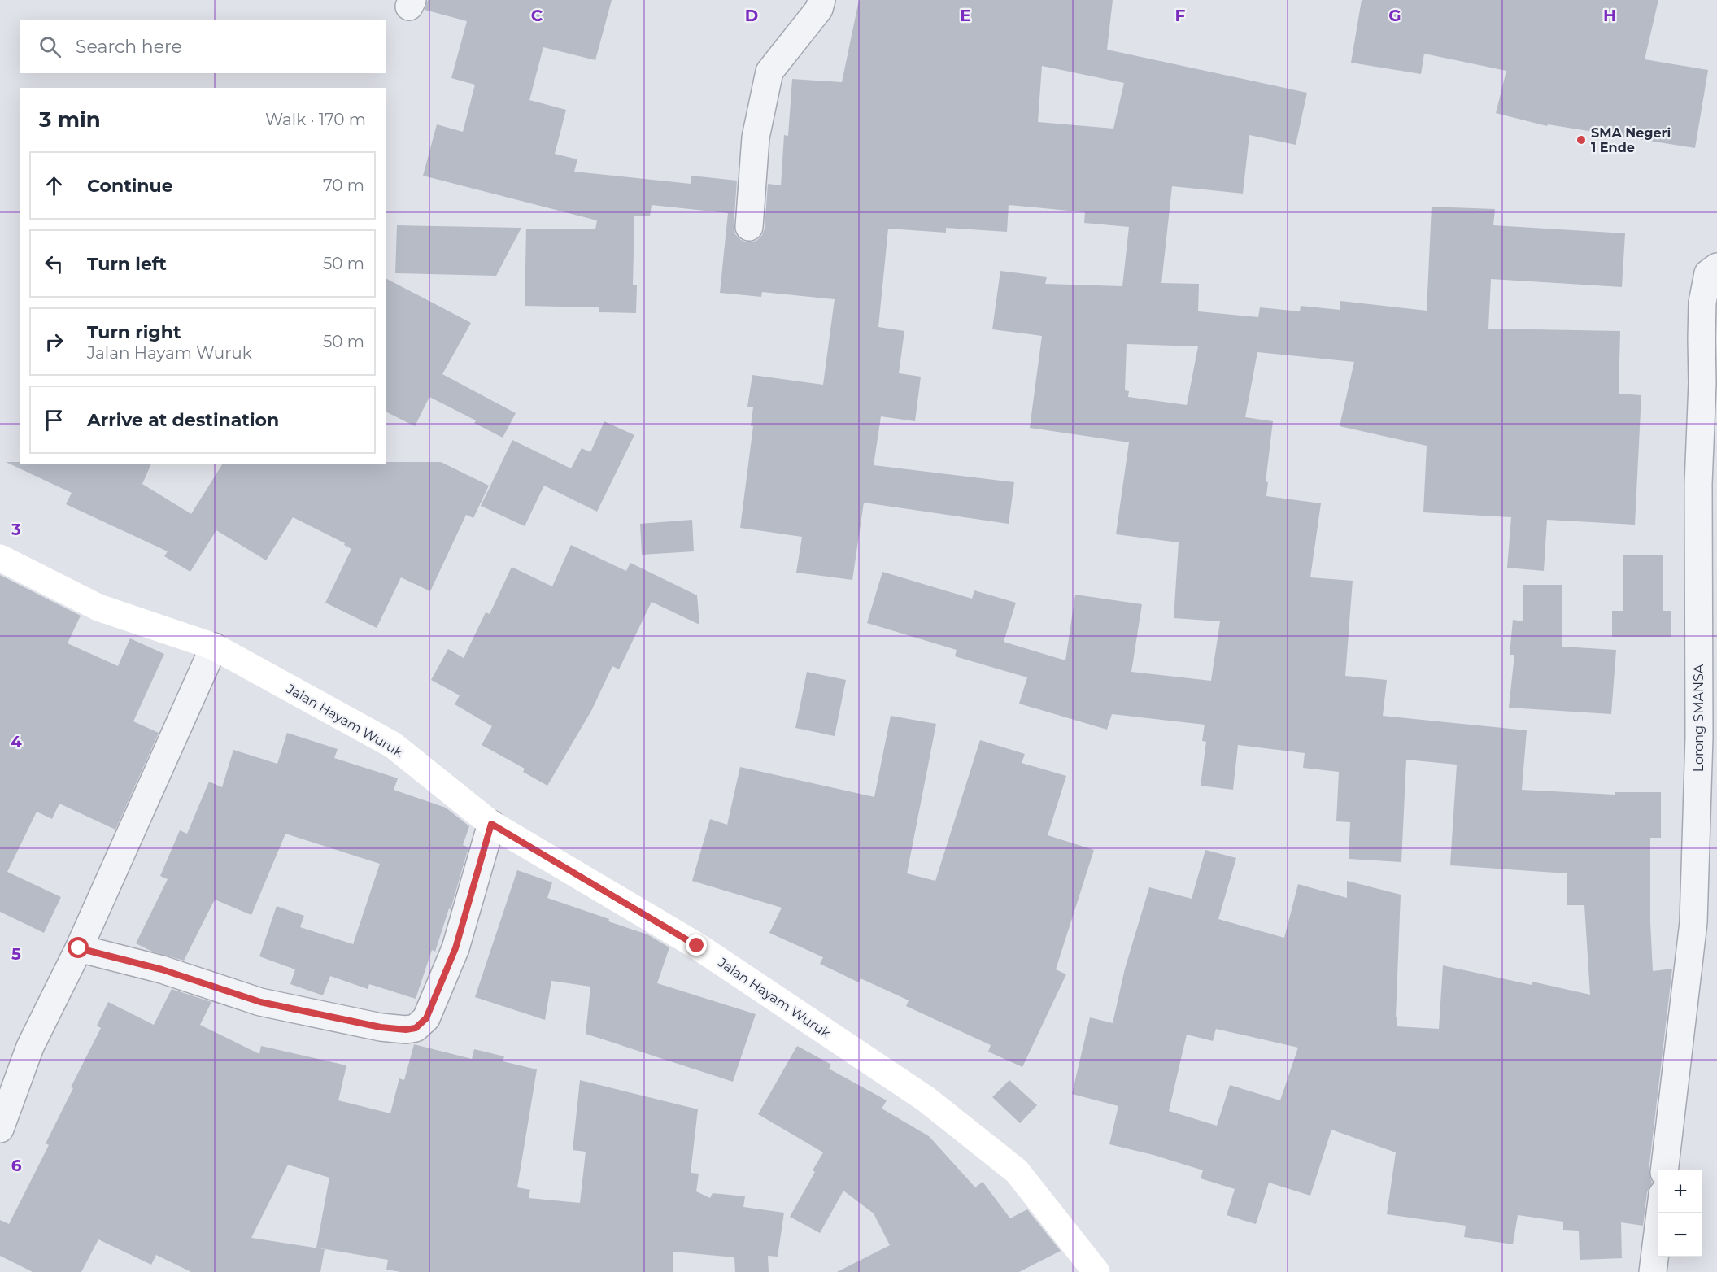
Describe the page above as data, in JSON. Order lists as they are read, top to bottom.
{
  "streets": {
    "street": ["Lorong SMANSA", "Jalan Hayam Wuruk"]
  },
  "places": ["SMA Negeri 1 Ende"],
  "page": {
    "search": "Search here",
    "heading": ["3 min", "Walk · 170 m"],
    "list": [
      ["Continue", "70 m"],
      ["Turn left", "50 m"],
      ["Turn right", "Jalan Hayam Wuruk", "50 m"],
      "Arrive at destination"
    ],
    "map_buttons": ["+", "−"]
  },
  "grid": {
    "columns": [
      "C",
      "D",
      "E",
      "F",
      "G",
      "H"
    ],
    "rows": [
      "3",
      "4",
      "5",
      "6"
    ]
  }
}
